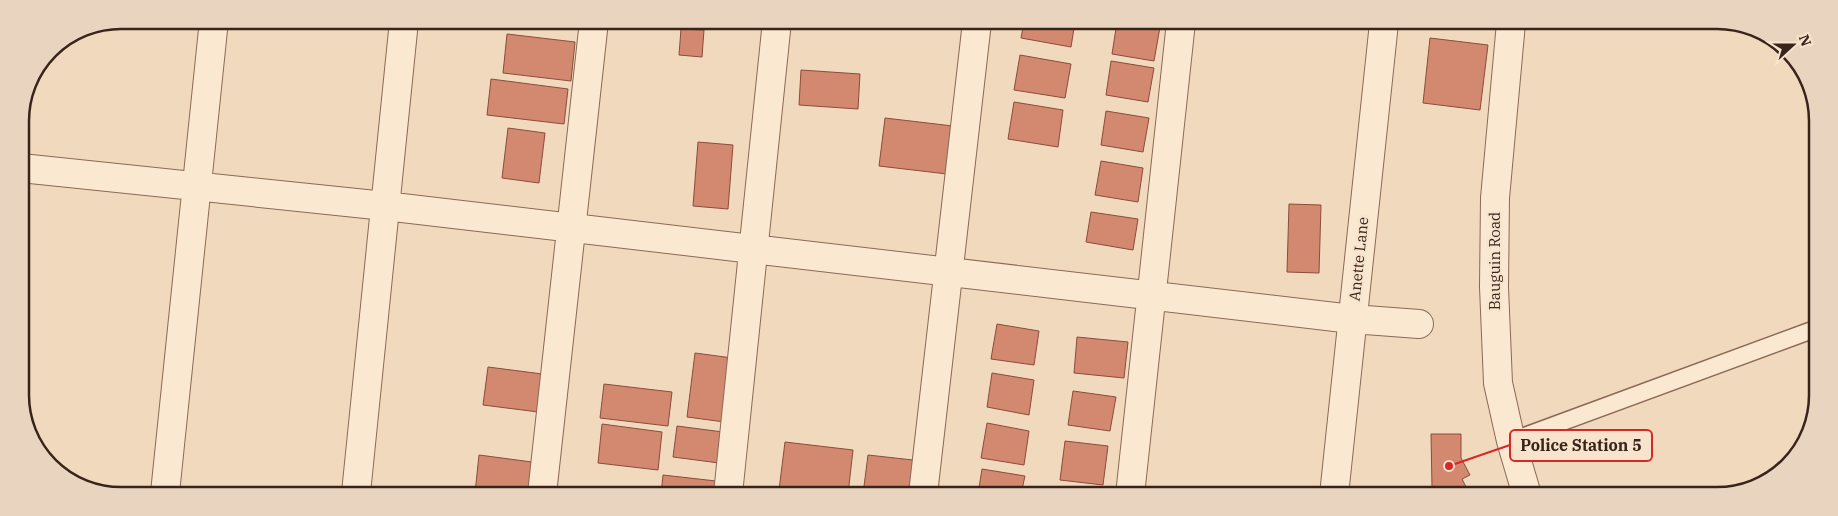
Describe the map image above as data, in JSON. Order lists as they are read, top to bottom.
{
  "streets": {
    "street": ["Anette Lane", "Bauguin Road"]
  },
  "places": ["Police Station 5"],
  "north": "right"
}
